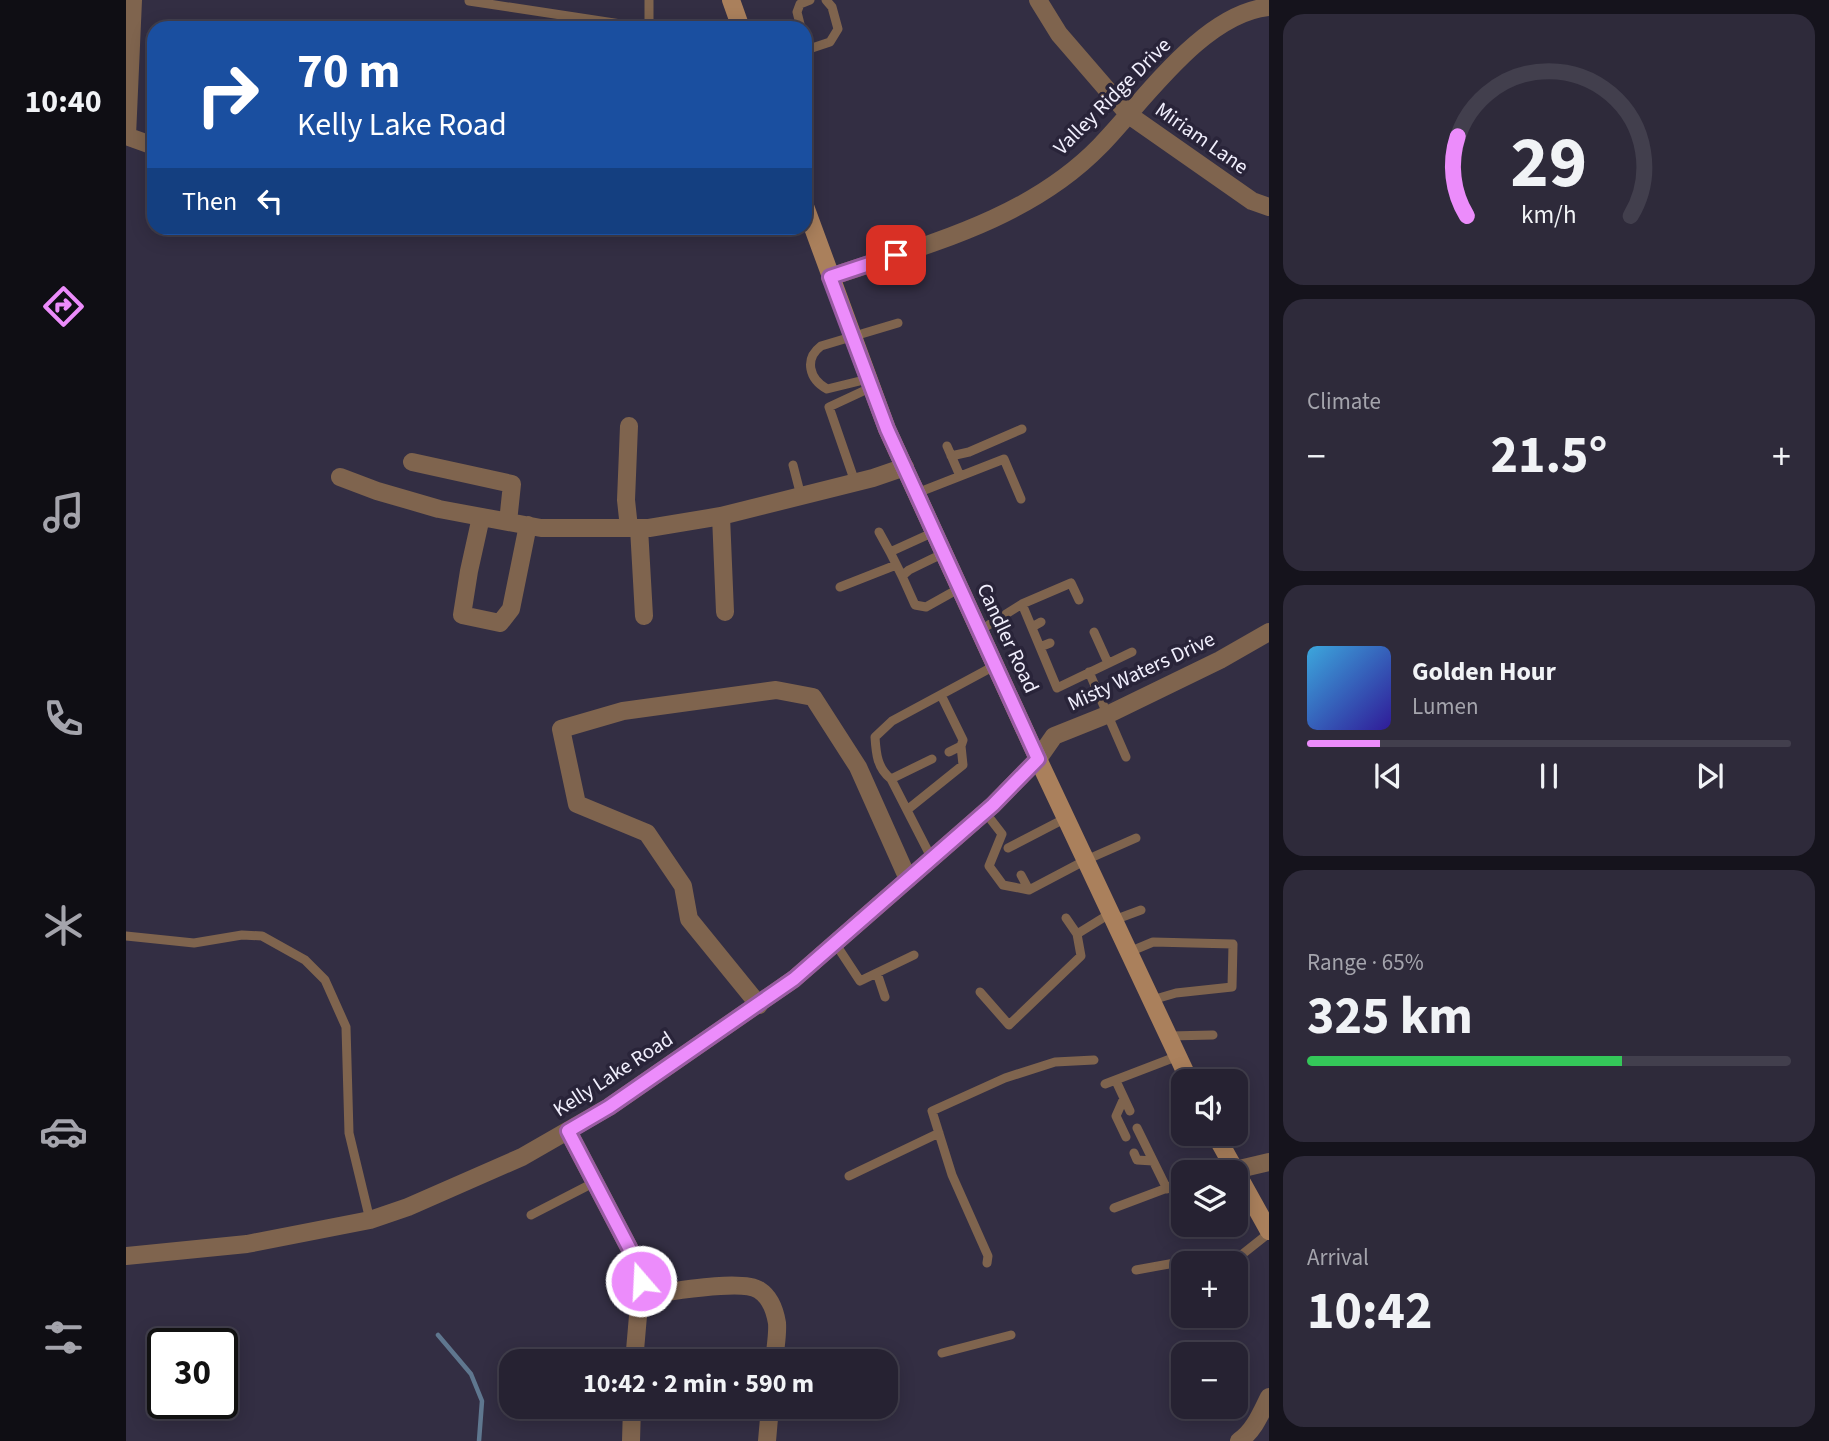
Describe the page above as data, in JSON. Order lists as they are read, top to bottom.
{
  "streets": {
    "main road": ["Candler Road"],
    "street": [
      "Valley Ridge Drive",
      "Miriam Lane",
      "Misty Waters Drive",
      "Kelly Lake Road"
    ]
  },
  "crossings": [
    ["Valley Ridge Drive", "Miriam Lane"],
    ["Valley Ridge Drive", "Candler Road"],
    ["Candler Road", "Misty Waters Drive"],
    ["Candler Road", "Kelly Lake Road"],
    ["Misty Waters Drive", "Kelly Lake Road"]
  ],
  "page": {
    "tabs": "10:40",
    "turn": ["70 m", "Kelly Lake Road"],
    "then": "Then",
    "tile": [
      "Climate",
      ["Range · 65%", "325 km"],
      ["Arrival", "10:42"]
    ],
    "heat": ["−", "21.5°", "+"],
    "song": ["Golden Hour", "Lumen"],
    "map_buttons": ["+", "−"],
    "limit": "30",
    "trip": "10:42 · 2 min · 590 m",
    "gauge": ["29", "km/h"]
  }
}
